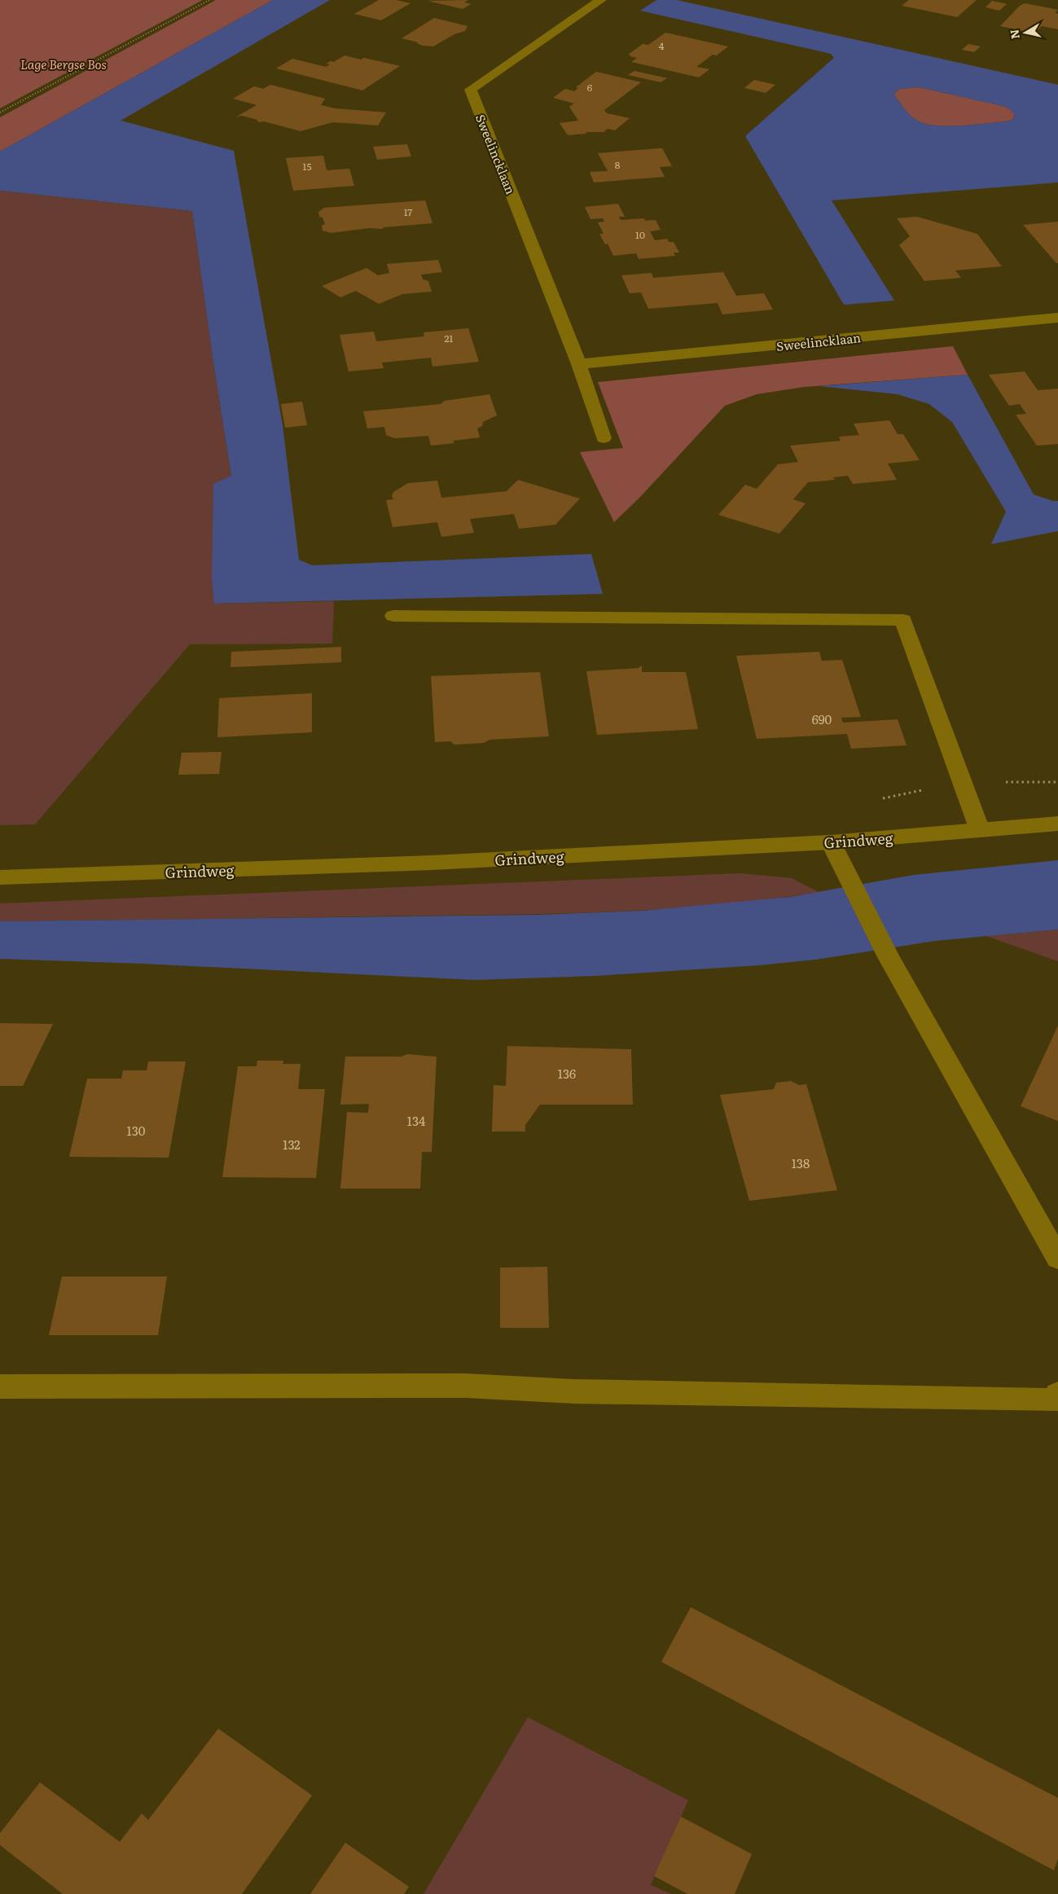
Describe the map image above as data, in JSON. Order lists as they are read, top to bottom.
{
  "streets": {
    "street": ["Sweelincklaan", "Grindweg"]
  },
  "parks": ["Lage Bergse Bos"],
  "house_numbers": [
    "4",
    "6",
    "8",
    "15",
    "17",
    "10",
    "21",
    "690",
    "136",
    "134",
    "130",
    "132",
    "138"
  ],
  "north": "left"
}
